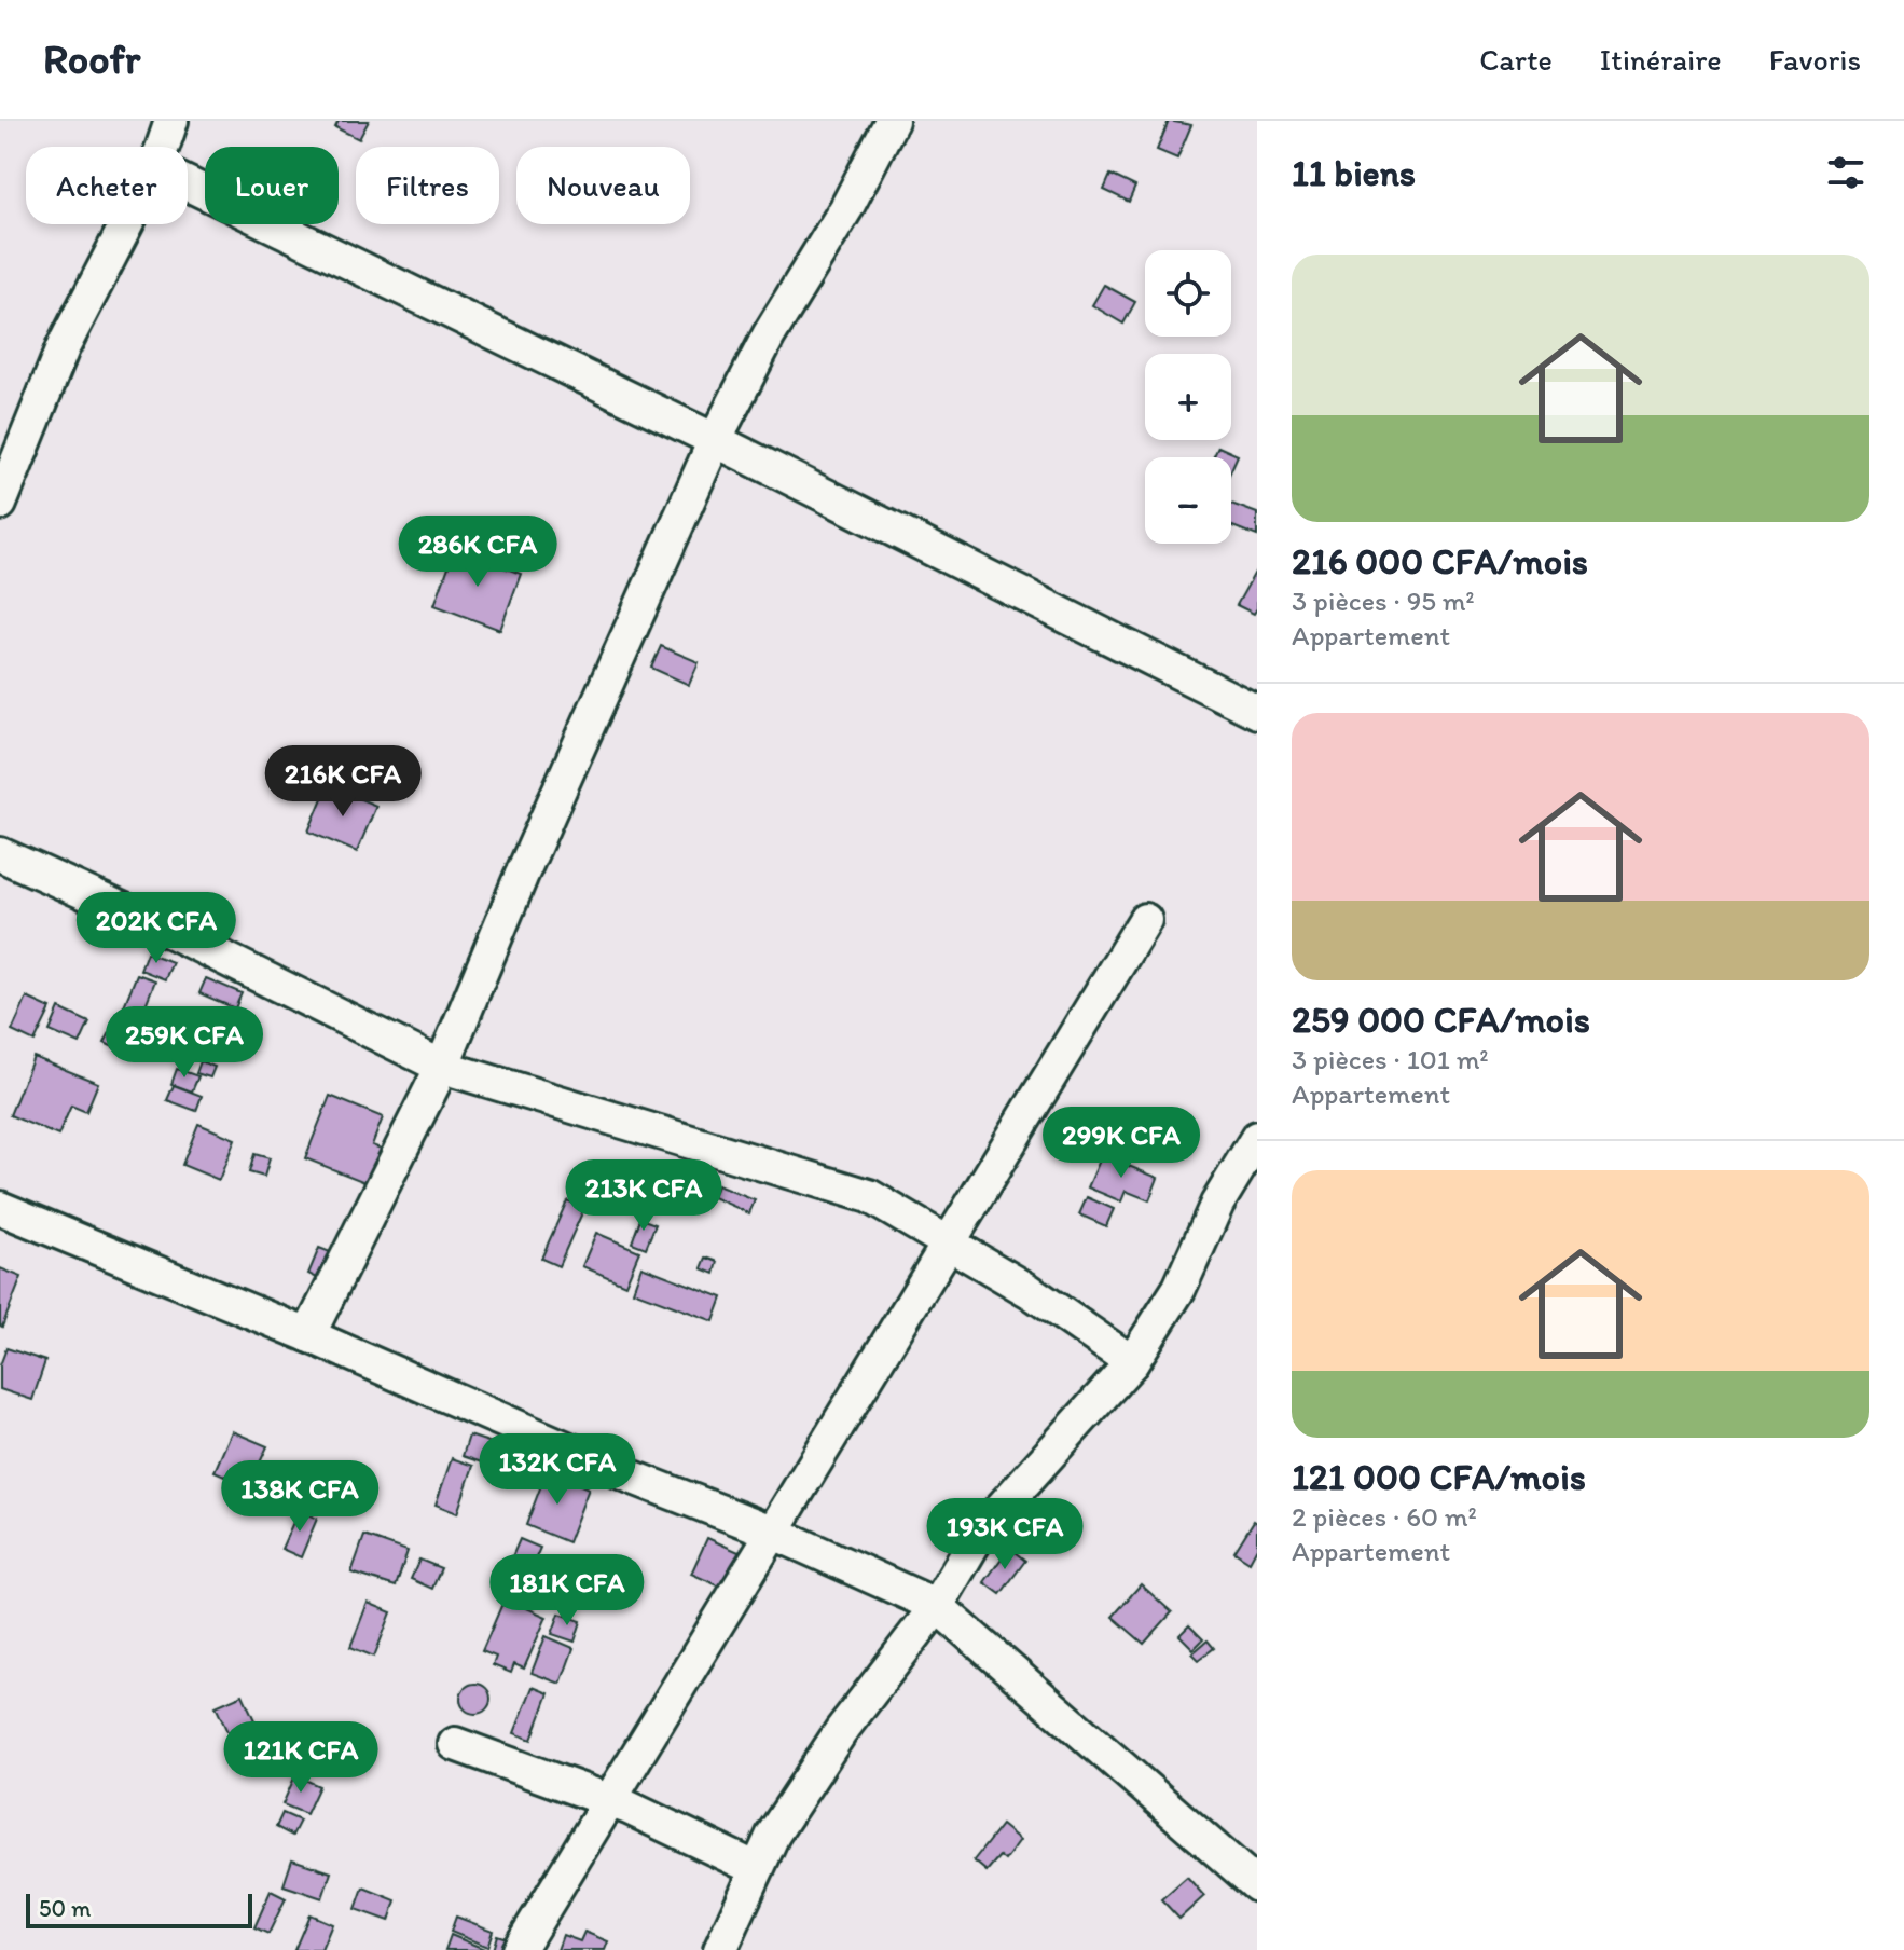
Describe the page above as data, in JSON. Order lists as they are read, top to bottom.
{
  "scale_bar": "50 m",
  "page": {
    "header": "Roofr",
    "nav": ["Carte", "Itinéraire", "Favoris"],
    "heading": "11 biens",
    "chip": [
      "Acheter",
      "Louer",
      "Filtres",
      "Nouveau"
    ],
    "list": [
      {
        "name": "216 000 CFA/mois",
        "note": "3 pièces · 95 m² · Appartement"
      },
      {
        "name": "259 000 CFA/mois",
        "note": "3 pièces · 101 m² · Appartement"
      },
      {
        "name": "121 000 CFA/mois",
        "note": "2 pièces · 60 m² · Appartement"
      }
    ],
    "map_buttons": ["+", "−"],
    "price": [
      "286K CFA",
      "216K CFA",
      "202K CFA",
      "259K CFA",
      "299K CFA",
      "213K CFA",
      "132K CFA",
      "138K CFA",
      "193K CFA",
      "181K CFA",
      "121K CFA"
    ],
    "scale": "50 m"
  }
}
